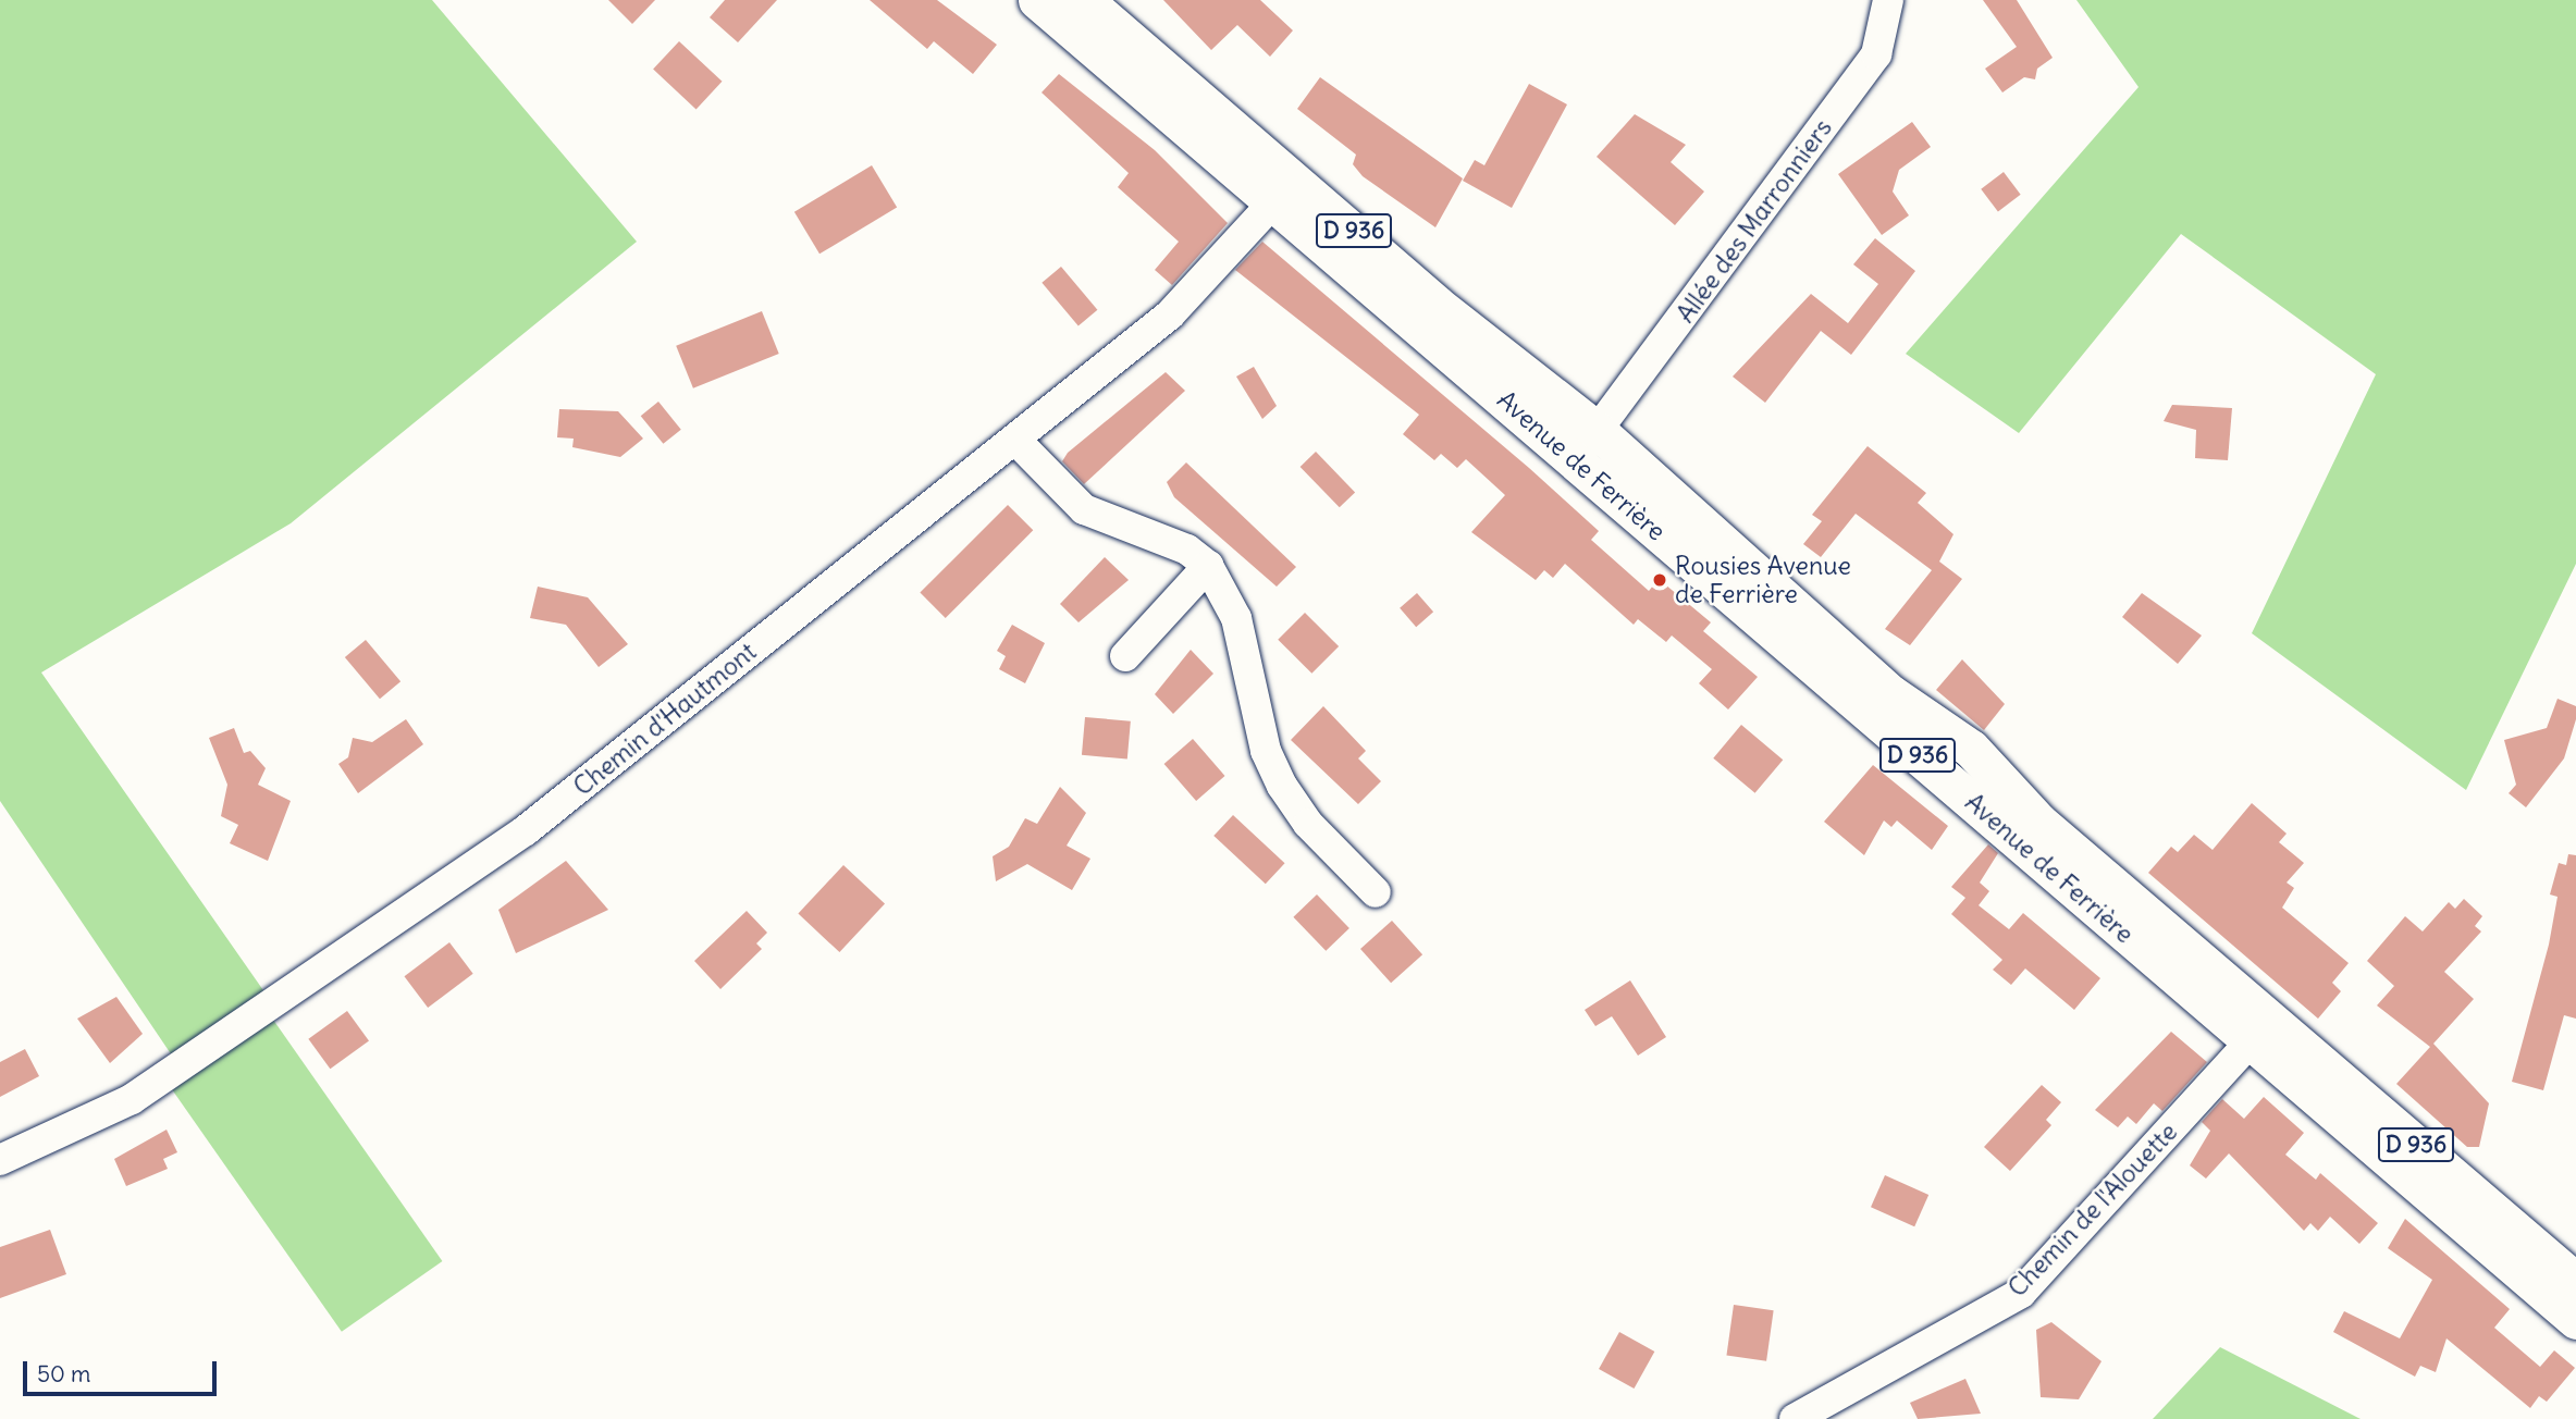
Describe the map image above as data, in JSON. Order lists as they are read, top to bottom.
{
  "streets": {
    "main road": ["D 936", "Avenue de Ferrière"],
    "street": ["Allée des Marronniers", "Chemin d'Hautmont", "Chemin de l'Alouette"]
  },
  "crossings": [
    ["Allée des Marronniers", "Avenue de Ferrière"],
    ["Avenue de Ferrière", "Chemin d'Hautmont"],
    ["Avenue de Ferrière", "Chemin de l'Alouette"]
  ],
  "places": ["Rousies Avenue de Ferrière"],
  "scale_bar": "50 m"
}
